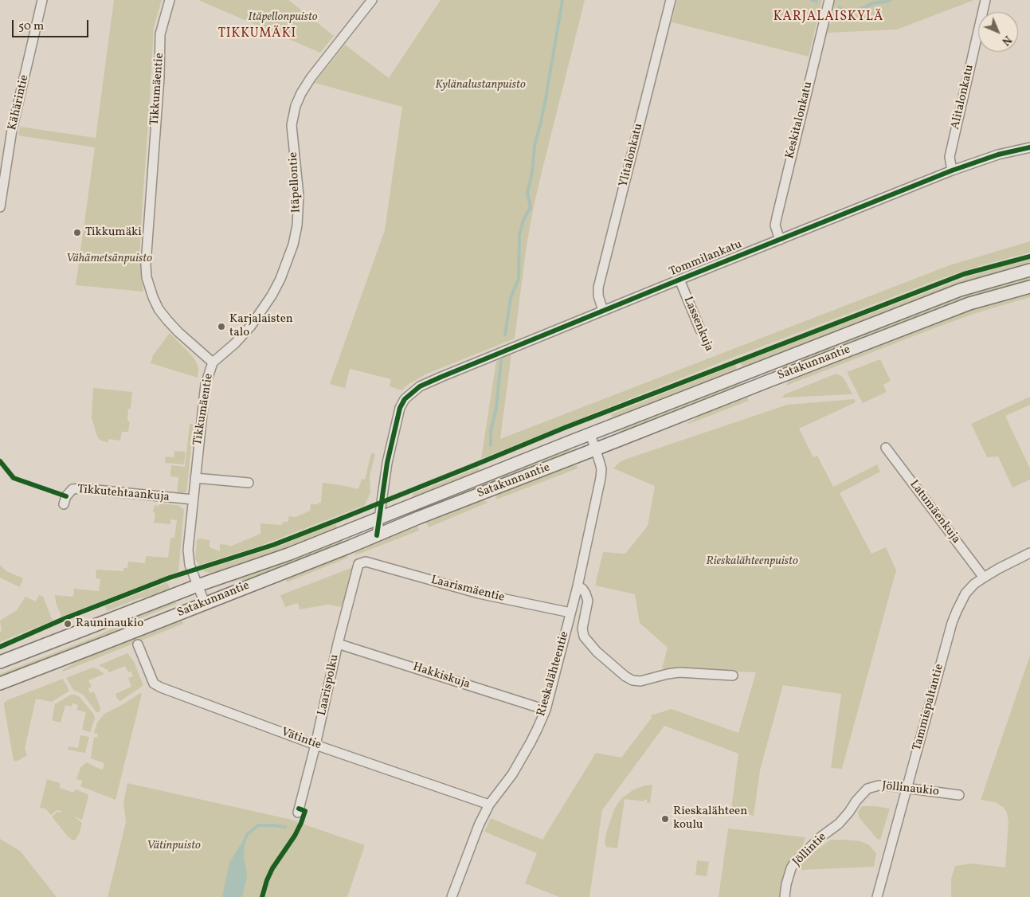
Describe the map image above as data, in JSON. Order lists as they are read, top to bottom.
{
  "streets": {
    "main road": ["Satakunnantie"],
    "street": [
      "Tikkumäentie",
      "Alitalonkatu",
      "Kähärintie",
      "Keskitalonkatu",
      "Ylitalonkatu",
      "Itäpellontie",
      "Tommilankatu",
      "Lassenkuja",
      "Tikkutehtaankuja",
      "Latumäenkuja",
      "Laarismäentie",
      "Rieskalähteentie",
      "Hakkiskuja",
      "Laarispolku",
      "Tammispaltantie",
      "Vätintie",
      "Jöllinaukio",
      "Jöllintie"
    ]
  },
  "crossings": [
    ["Tikkumäentie", "Itäpellontie"],
    ["Tikkumäentie", "Satakunnantie"],
    ["Tikkumäentie", "Tikkutehtaankuja"],
    ["Alitalonkatu", "Tommilankatu"],
    ["Keskitalonkatu", "Tommilankatu"],
    ["Ylitalonkatu", "Tommilankatu"],
    ["Tommilankatu", "Lassenkuja"],
    ["Tommilankatu", "Satakunnantie"],
    ["Satakunnantie", "Rieskalähteentie"],
    ["Latumäenkuja", "Tammispaltantie"],
    ["Laarismäentie", "Rieskalähteentie"],
    ["Laarismäentie", "Laarispolku"],
    ["Rieskalähteentie", "Hakkiskuja"],
    ["Rieskalähteentie", "Vätintie"],
    ["Hakkiskuja", "Laarispolku"],
    ["Laarispolku", "Vätintie"],
    ["Tammispaltantie", "Jöllinaukio"],
    ["Jöllinaukio", "Jöllintie"]
  ],
  "districts": ["KARJALAISKYLÄ", "TIKKUMÄKI"],
  "parks": [
    "Itäpellonpuisto",
    "Kylänalustanpuisto",
    "Vähämetsänpuisto",
    "Rieskalähteenpuisto",
    "Vätinpuisto"
  ],
  "places": [
    "Tikkumäki",
    "Karjalaisten talo",
    "Rauninaukio",
    "Rieskalähteen koulu"
  ],
  "scale_bar": "50 m",
  "north": "bottom right"
}
